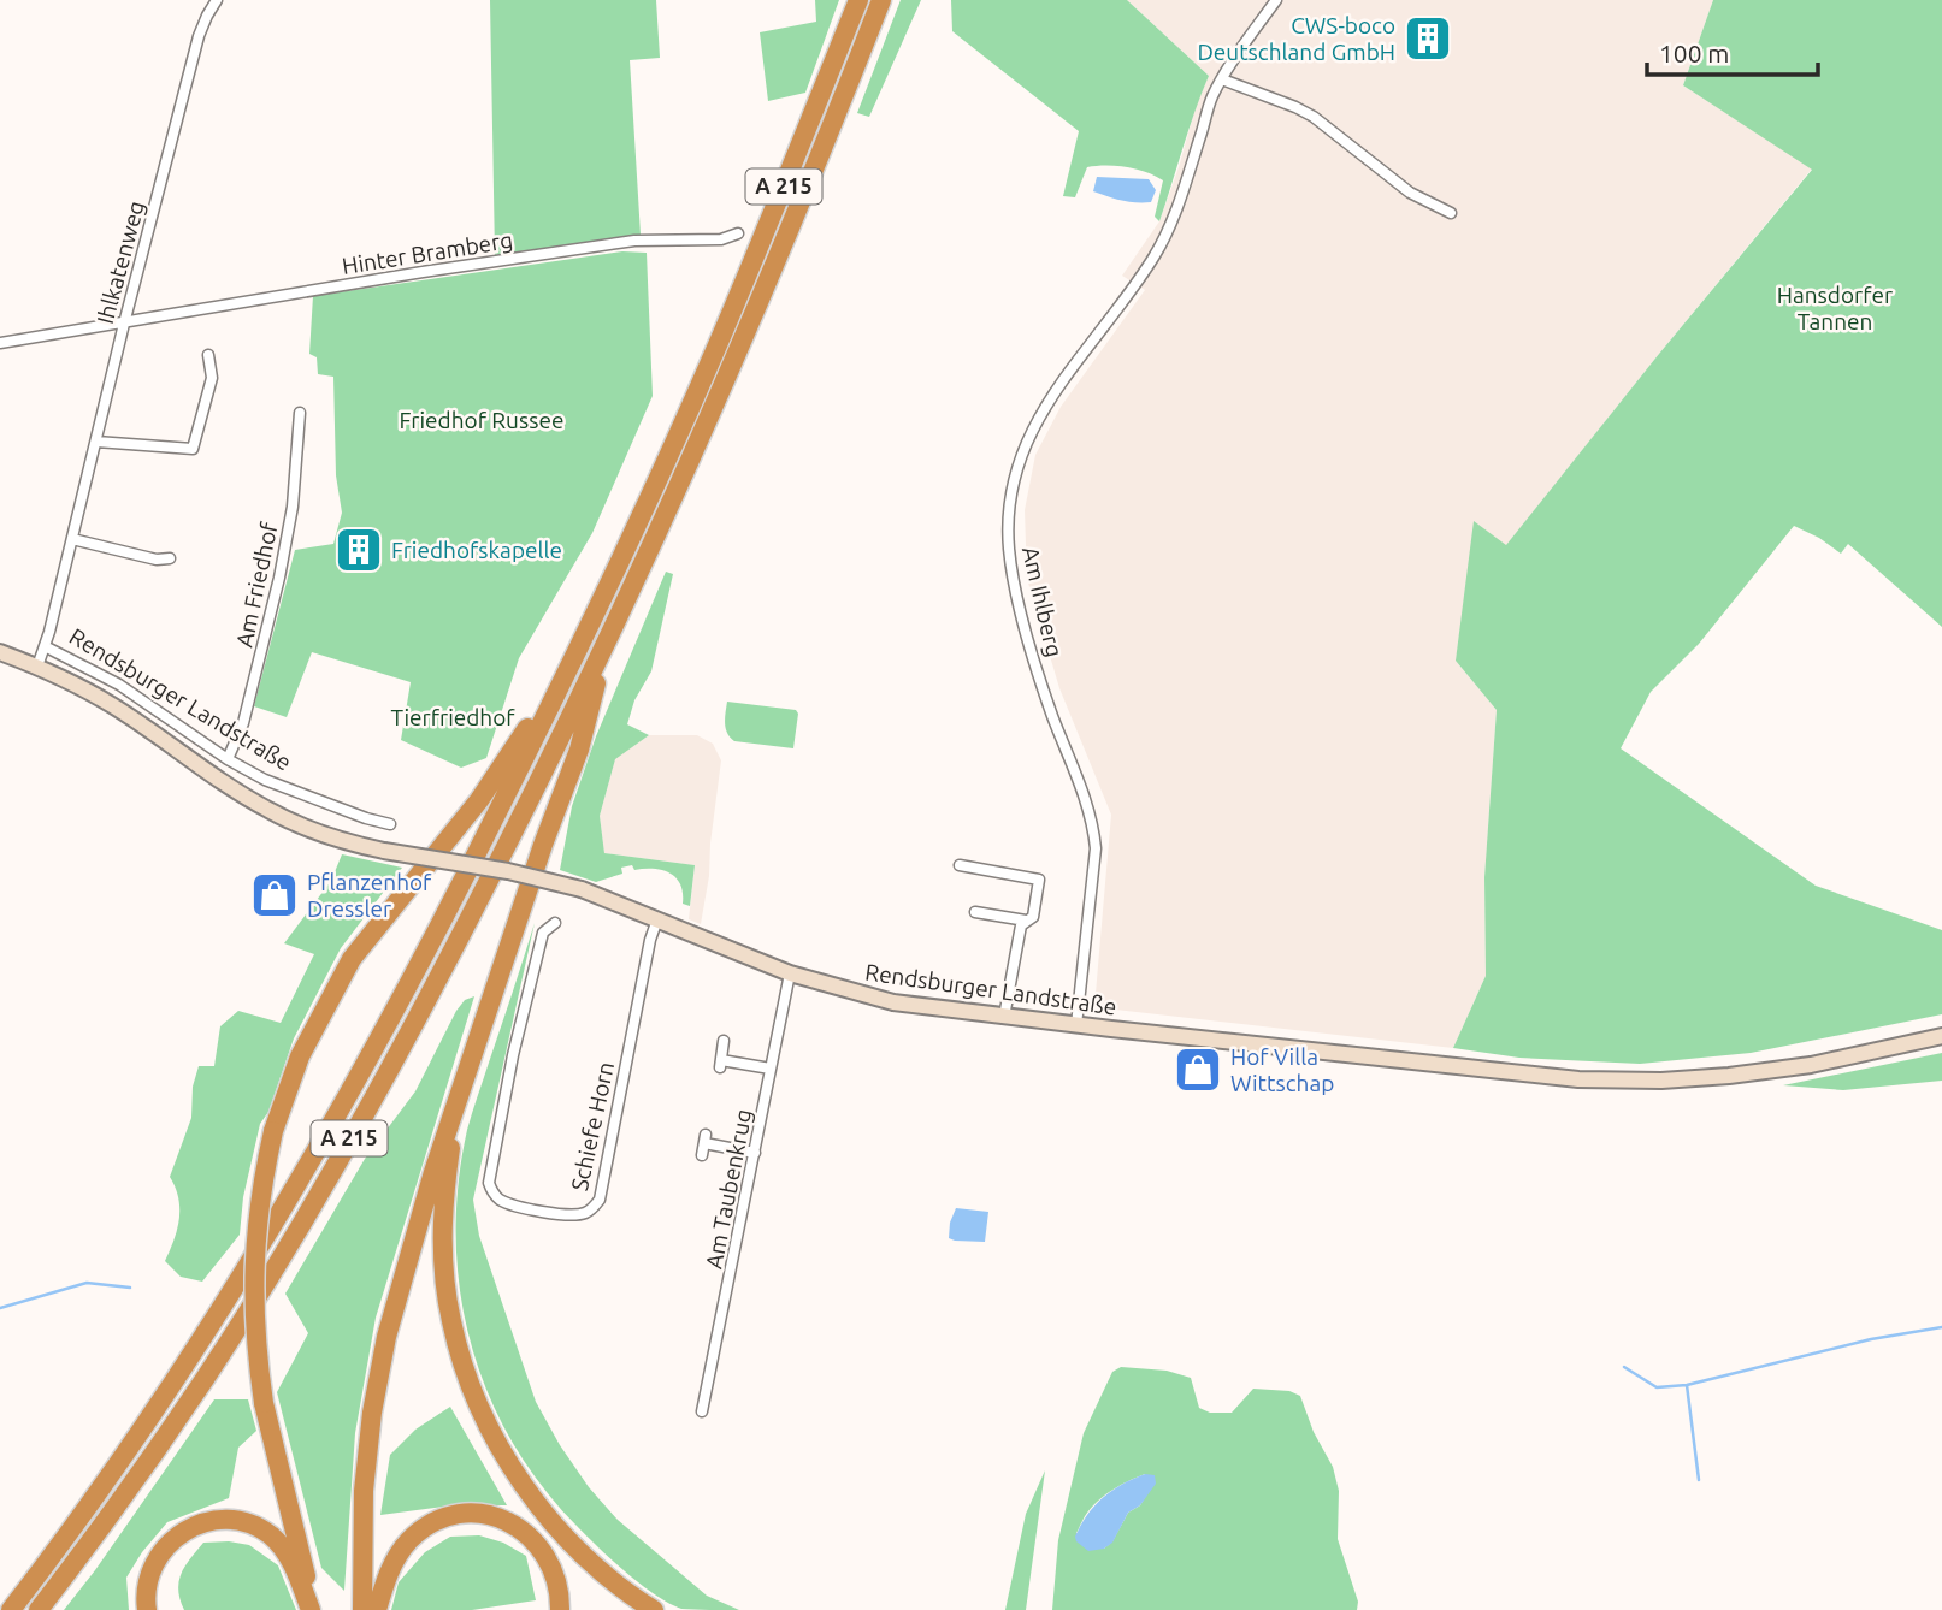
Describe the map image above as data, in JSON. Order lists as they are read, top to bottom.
{
  "streets": {
    "highway": ["A 215"],
    "street": [
      "Hinter Bramberg",
      "Ihlkatenweg",
      "Am Friedhof",
      "Am Ihlberg",
      "Rendsburger Landstraße",
      "Schiefe Horn",
      "Am Taubenkrug"
    ]
  },
  "crossings": [
    ["Hinter Bramberg", "Ihlkatenweg"],
    ["Ihlkatenweg", "Rendsburger Landstraße"],
    ["Am Friedhof", "Rendsburger Landstraße"],
    ["Am Ihlberg", "Rendsburger Landstraße"],
    ["Rendsburger Landstraße", "Schiefe Horn"],
    ["Rendsburger Landstraße", "Am Taubenkrug"]
  ],
  "parks": ["Hansdorfer Tannen", "Friedhof Russee", "Tierfriedhof"],
  "places": {
    "building": ["CWS-boco Deutschland GmbH", "Friedhofskapelle"],
    "shop": ["Pflanzenhof Dressler", "Hof Villa Wittschap"]
  },
  "scale_bar": "100 m"
}
